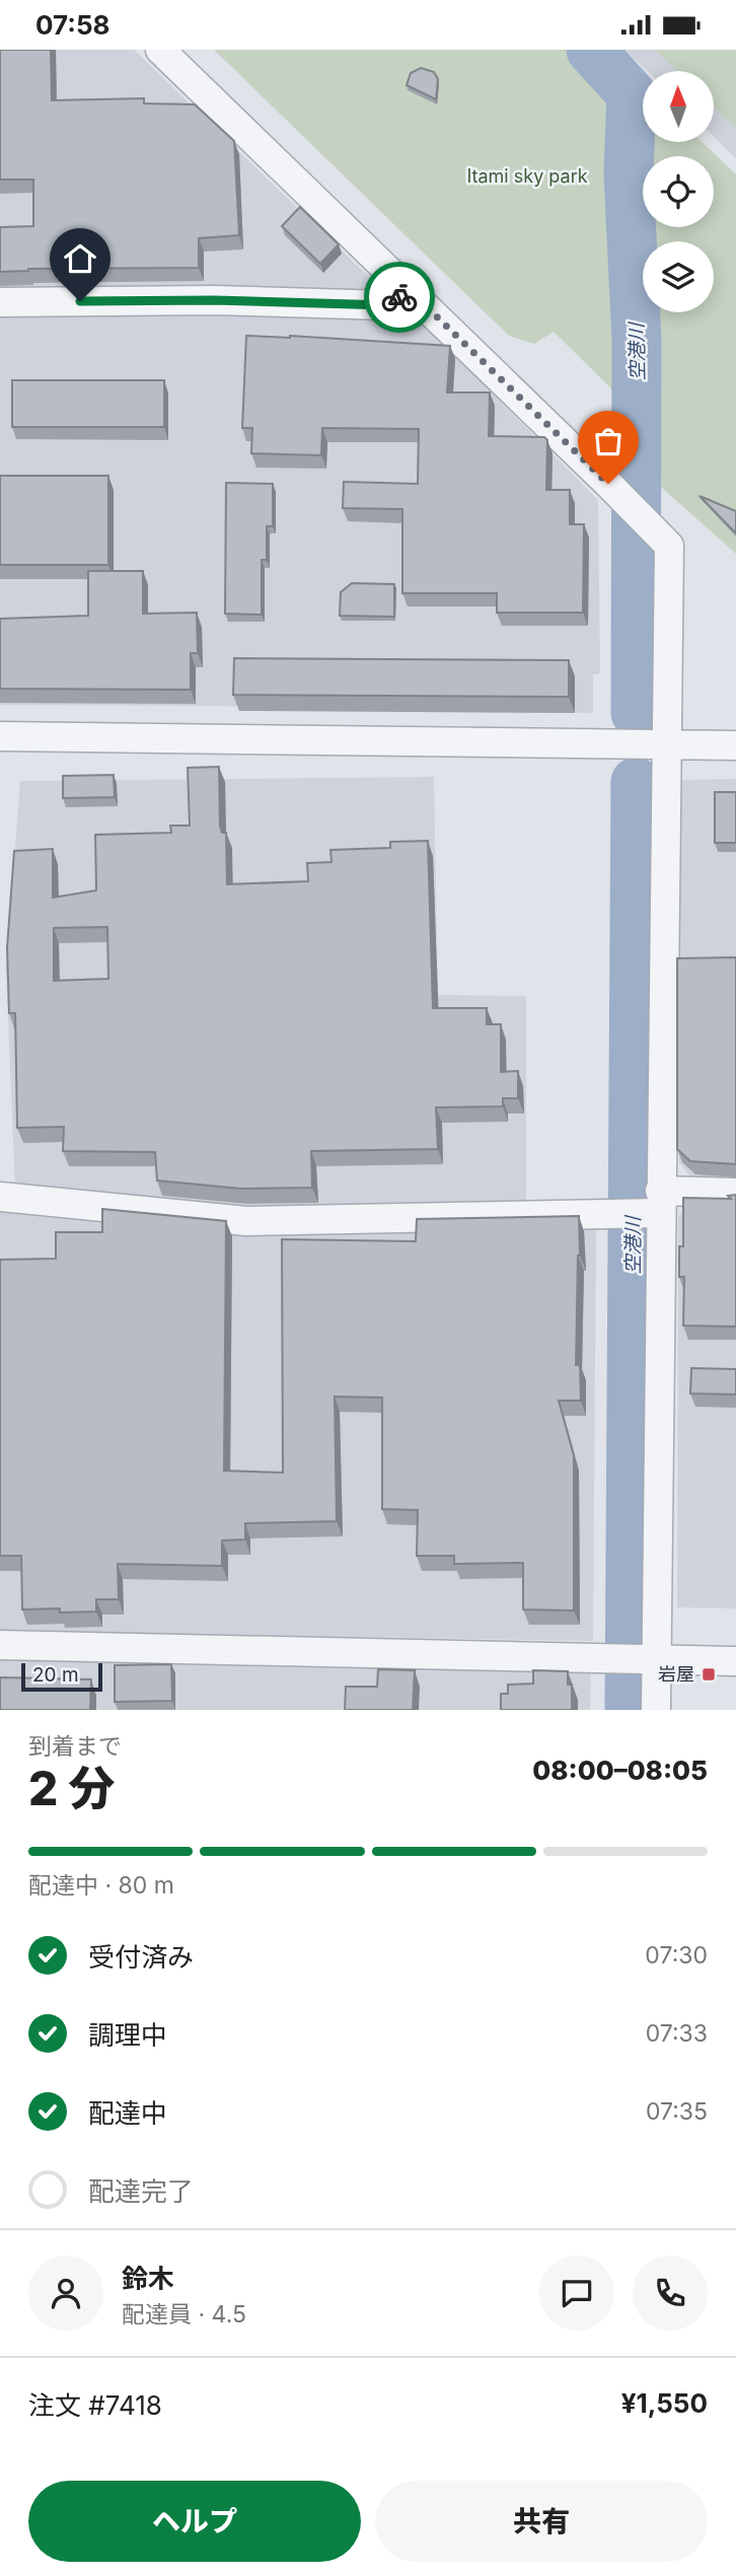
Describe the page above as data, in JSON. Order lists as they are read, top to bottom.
{
  "water": ["空港川"],
  "parks": ["Itami sky park"],
  "places": {
    "transit": ["岩屋"]
  },
  "scale_bar": "20 m",
  "north": "top",
  "page": {
    "status": "07:58",
    "scale": "20 m",
    "heading": ["2 分", "到着まで", "08:00–08:05"],
    "panel": [
      "鈴木",
      "配達員 · 4.5",
      "注文 #7418",
      "¥1,550"
    ],
    "bar": "配達中 · 80 m",
    "list": [
      ["受付済み", "07:30"],
      ["調理中", "07:33"],
      ["配達中", "07:35"],
      "配達完了"
    ],
    "buttons": ["ヘルプ", "共有"]
  }
}
